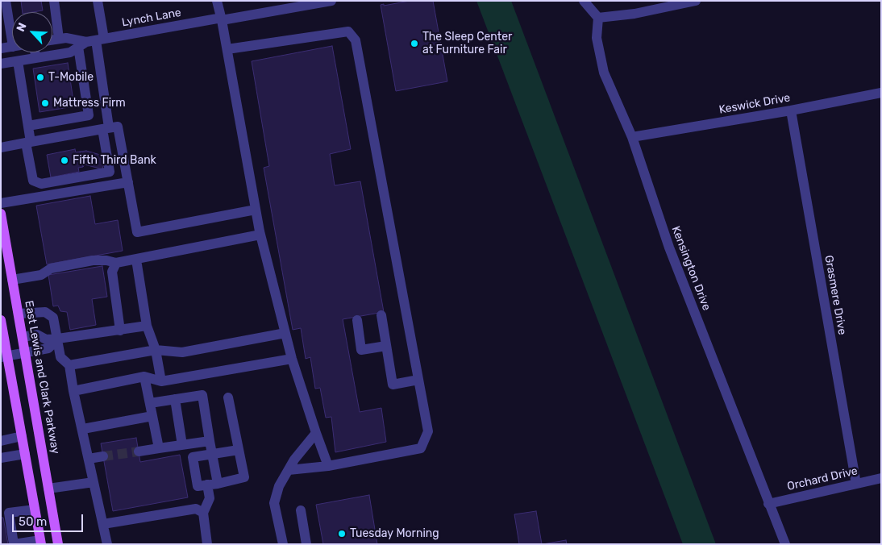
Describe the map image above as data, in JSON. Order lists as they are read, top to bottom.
{
  "streets": {
    "main road": ["East Lewis and Clark Parkway"],
    "street": [
      "Lynch Lane",
      "Keswick Drive",
      "Kensington Drive",
      "Grasmere Drive",
      "Orchard Drive"
    ]
  },
  "crossings": [
    ["Keswick Drive", "Kensington Drive"],
    ["Keswick Drive", "Grasmere Drive"],
    ["Kensington Drive", "Orchard Drive"],
    ["Grasmere Drive", "Orchard Drive"]
  ],
  "places": [
    "The Sleep Center at Furniture Fair",
    "T-Mobile",
    "Mattress Firm",
    "Fifth Third Bank",
    "Tuesday Morning"
  ],
  "scale_bar": "50 m",
  "north": "top left"
}
